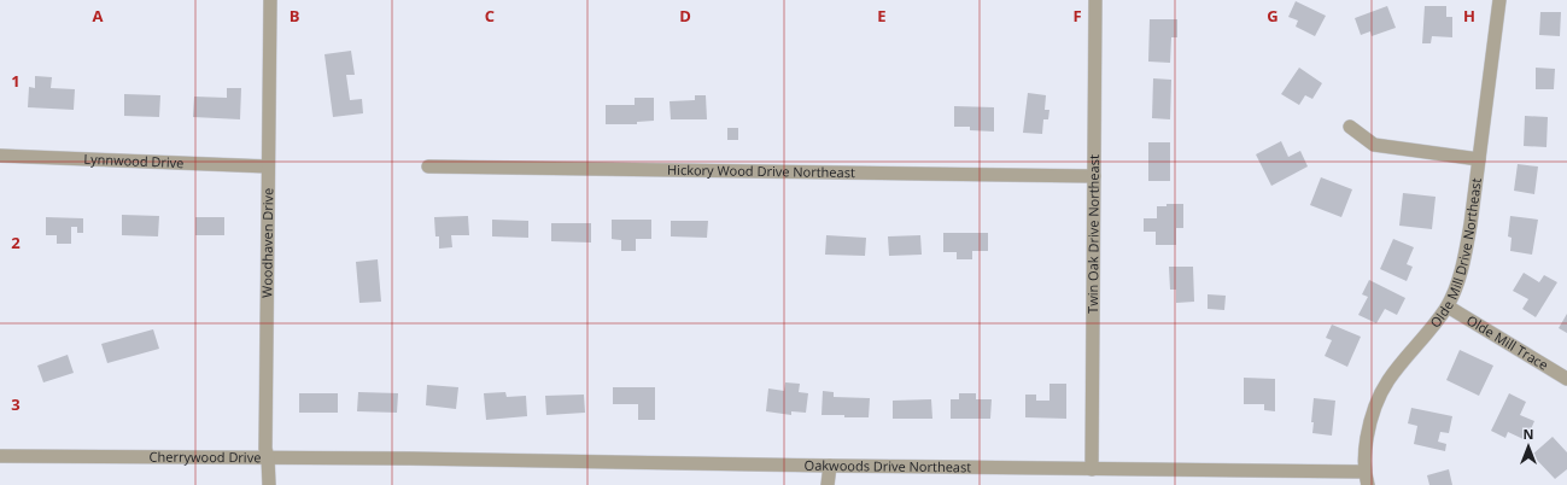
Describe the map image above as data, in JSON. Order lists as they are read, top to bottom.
{
  "streets": {
    "street": [
      "Lynnwood Drive",
      "Hickory Wood Drive Northeast",
      "Twin Oak Drive Northeast",
      "Woodhaven Drive",
      "Olde Mill Drive Northeast",
      "Olde Mill Trace",
      "Cherrywood Drive",
      "Oakwoods Drive Northeast"
    ]
  },
  "crossings": [
    ["Lynnwood Drive", "Woodhaven Drive"],
    ["Hickory Wood Drive Northeast", "Twin Oak Drive Northeast"],
    ["Twin Oak Drive Northeast", "Oakwoods Drive Northeast"],
    ["Woodhaven Drive", "Cherrywood Drive"],
    ["Olde Mill Drive Northeast", "Olde Mill Trace"],
    ["Olde Mill Drive Northeast", "Oakwoods Drive Northeast"],
    ["Cherrywood Drive", "Oakwoods Drive Northeast"]
  ],
  "north": "top",
  "grid": {
    "columns": [
      "A",
      "B",
      "C",
      "D",
      "E",
      "F",
      "G",
      "H"
    ],
    "rows": ["1", "2", "3"]
  }
}
